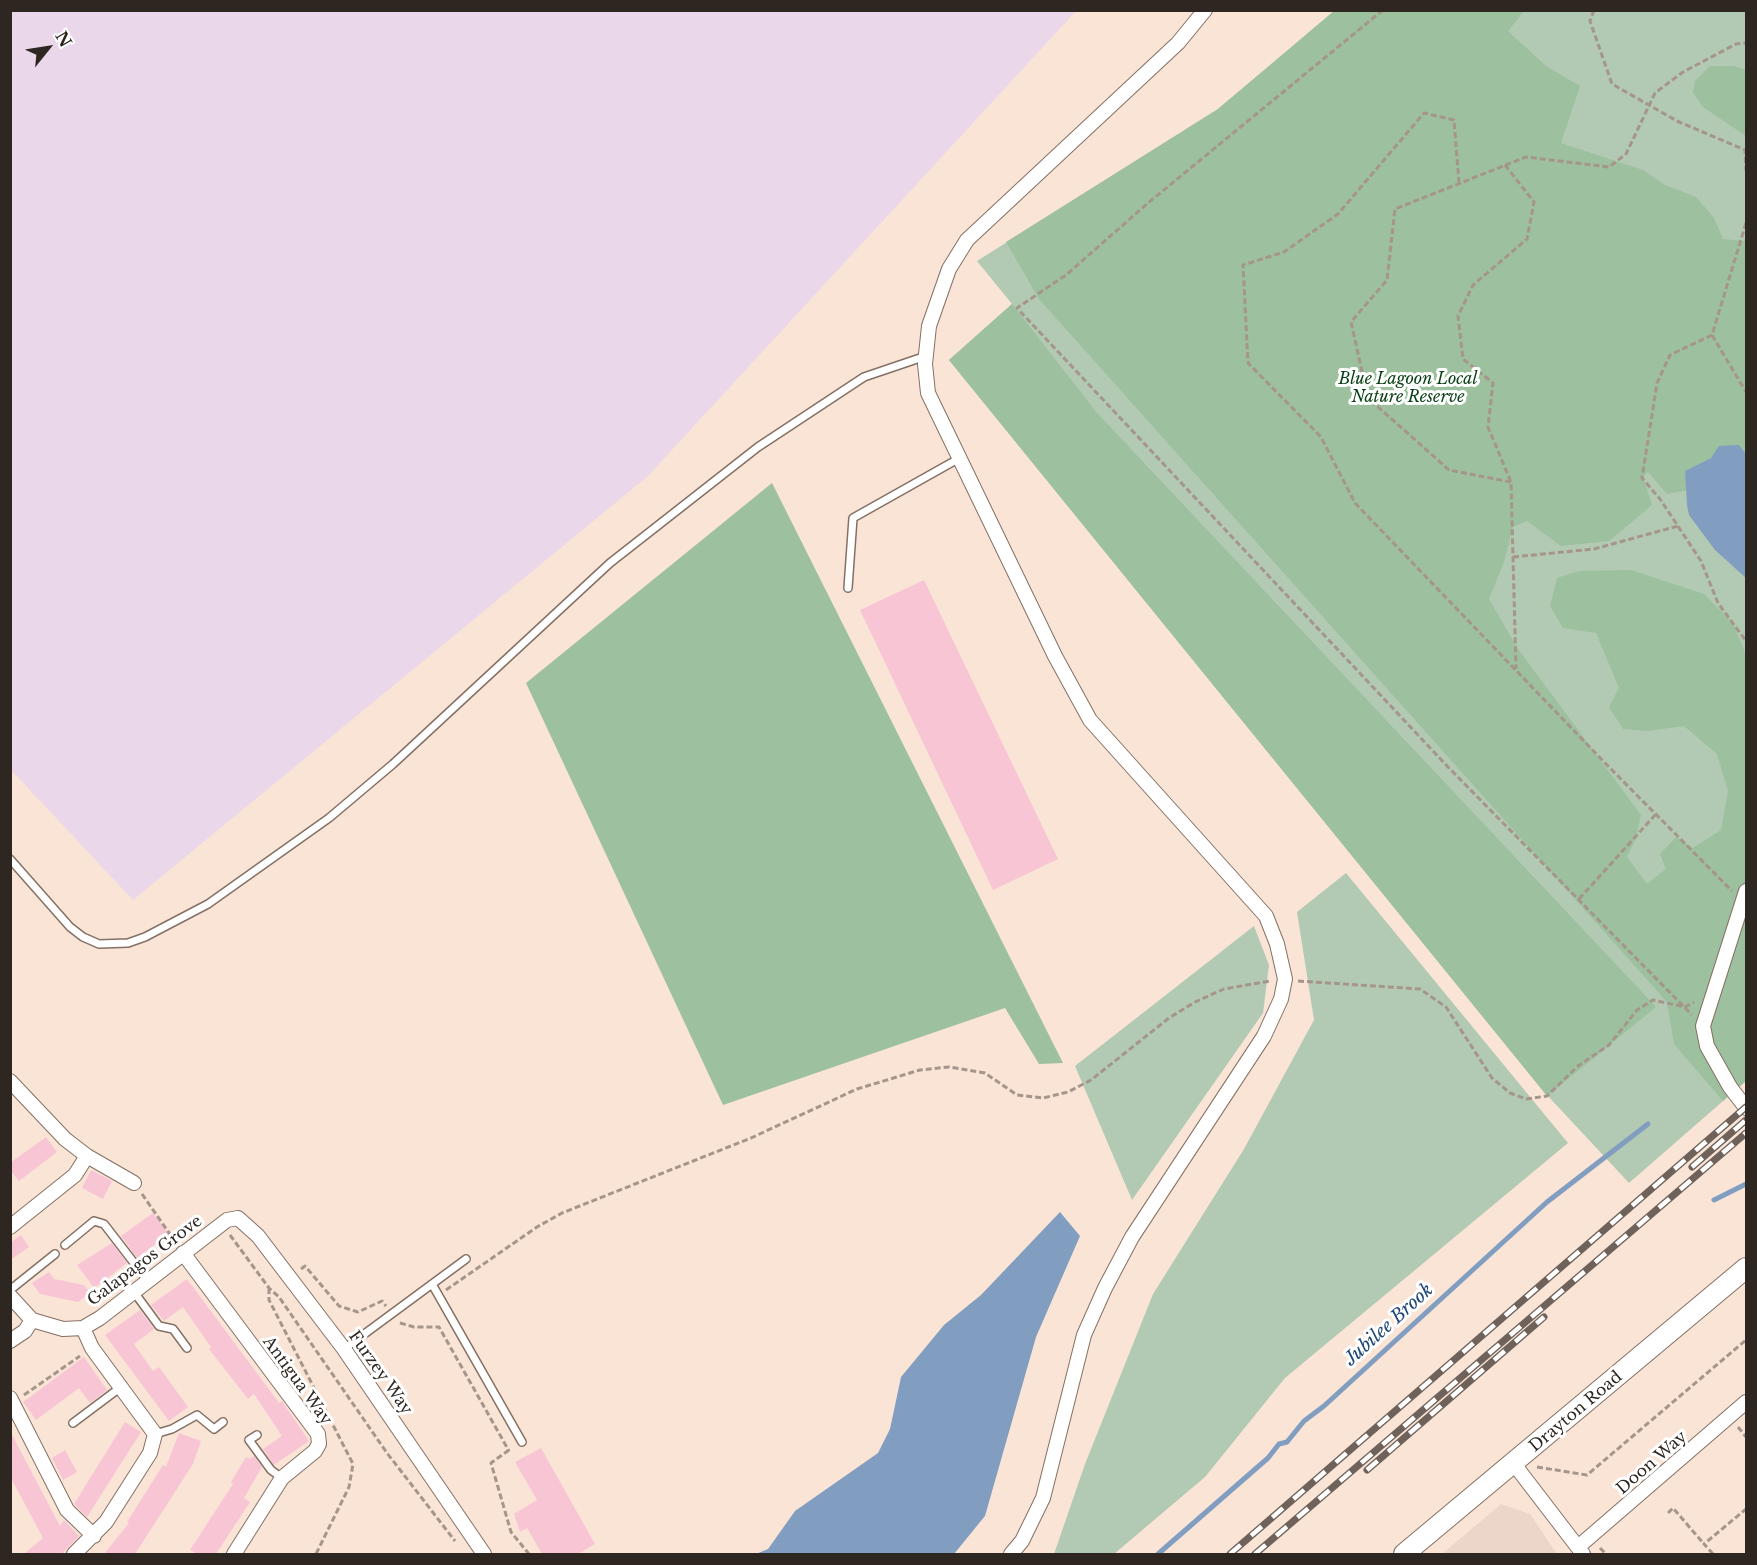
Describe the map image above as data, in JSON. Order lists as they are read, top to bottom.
{
  "streets": {
    "street": [
      "Galapagos Grove",
      "Furzey Way",
      "Antigua Way",
      "Drayton Road",
      "Doon Way"
    ]
  },
  "crossings": [
    ["Galapagos Grove", "Furzey Way"],
    ["Galapagos Grove", "Antigua Way"]
  ],
  "water": ["Jubilee Brook"],
  "parks": ["Blue Lagoon Local Nature Reserve"],
  "north": "top right"
}
